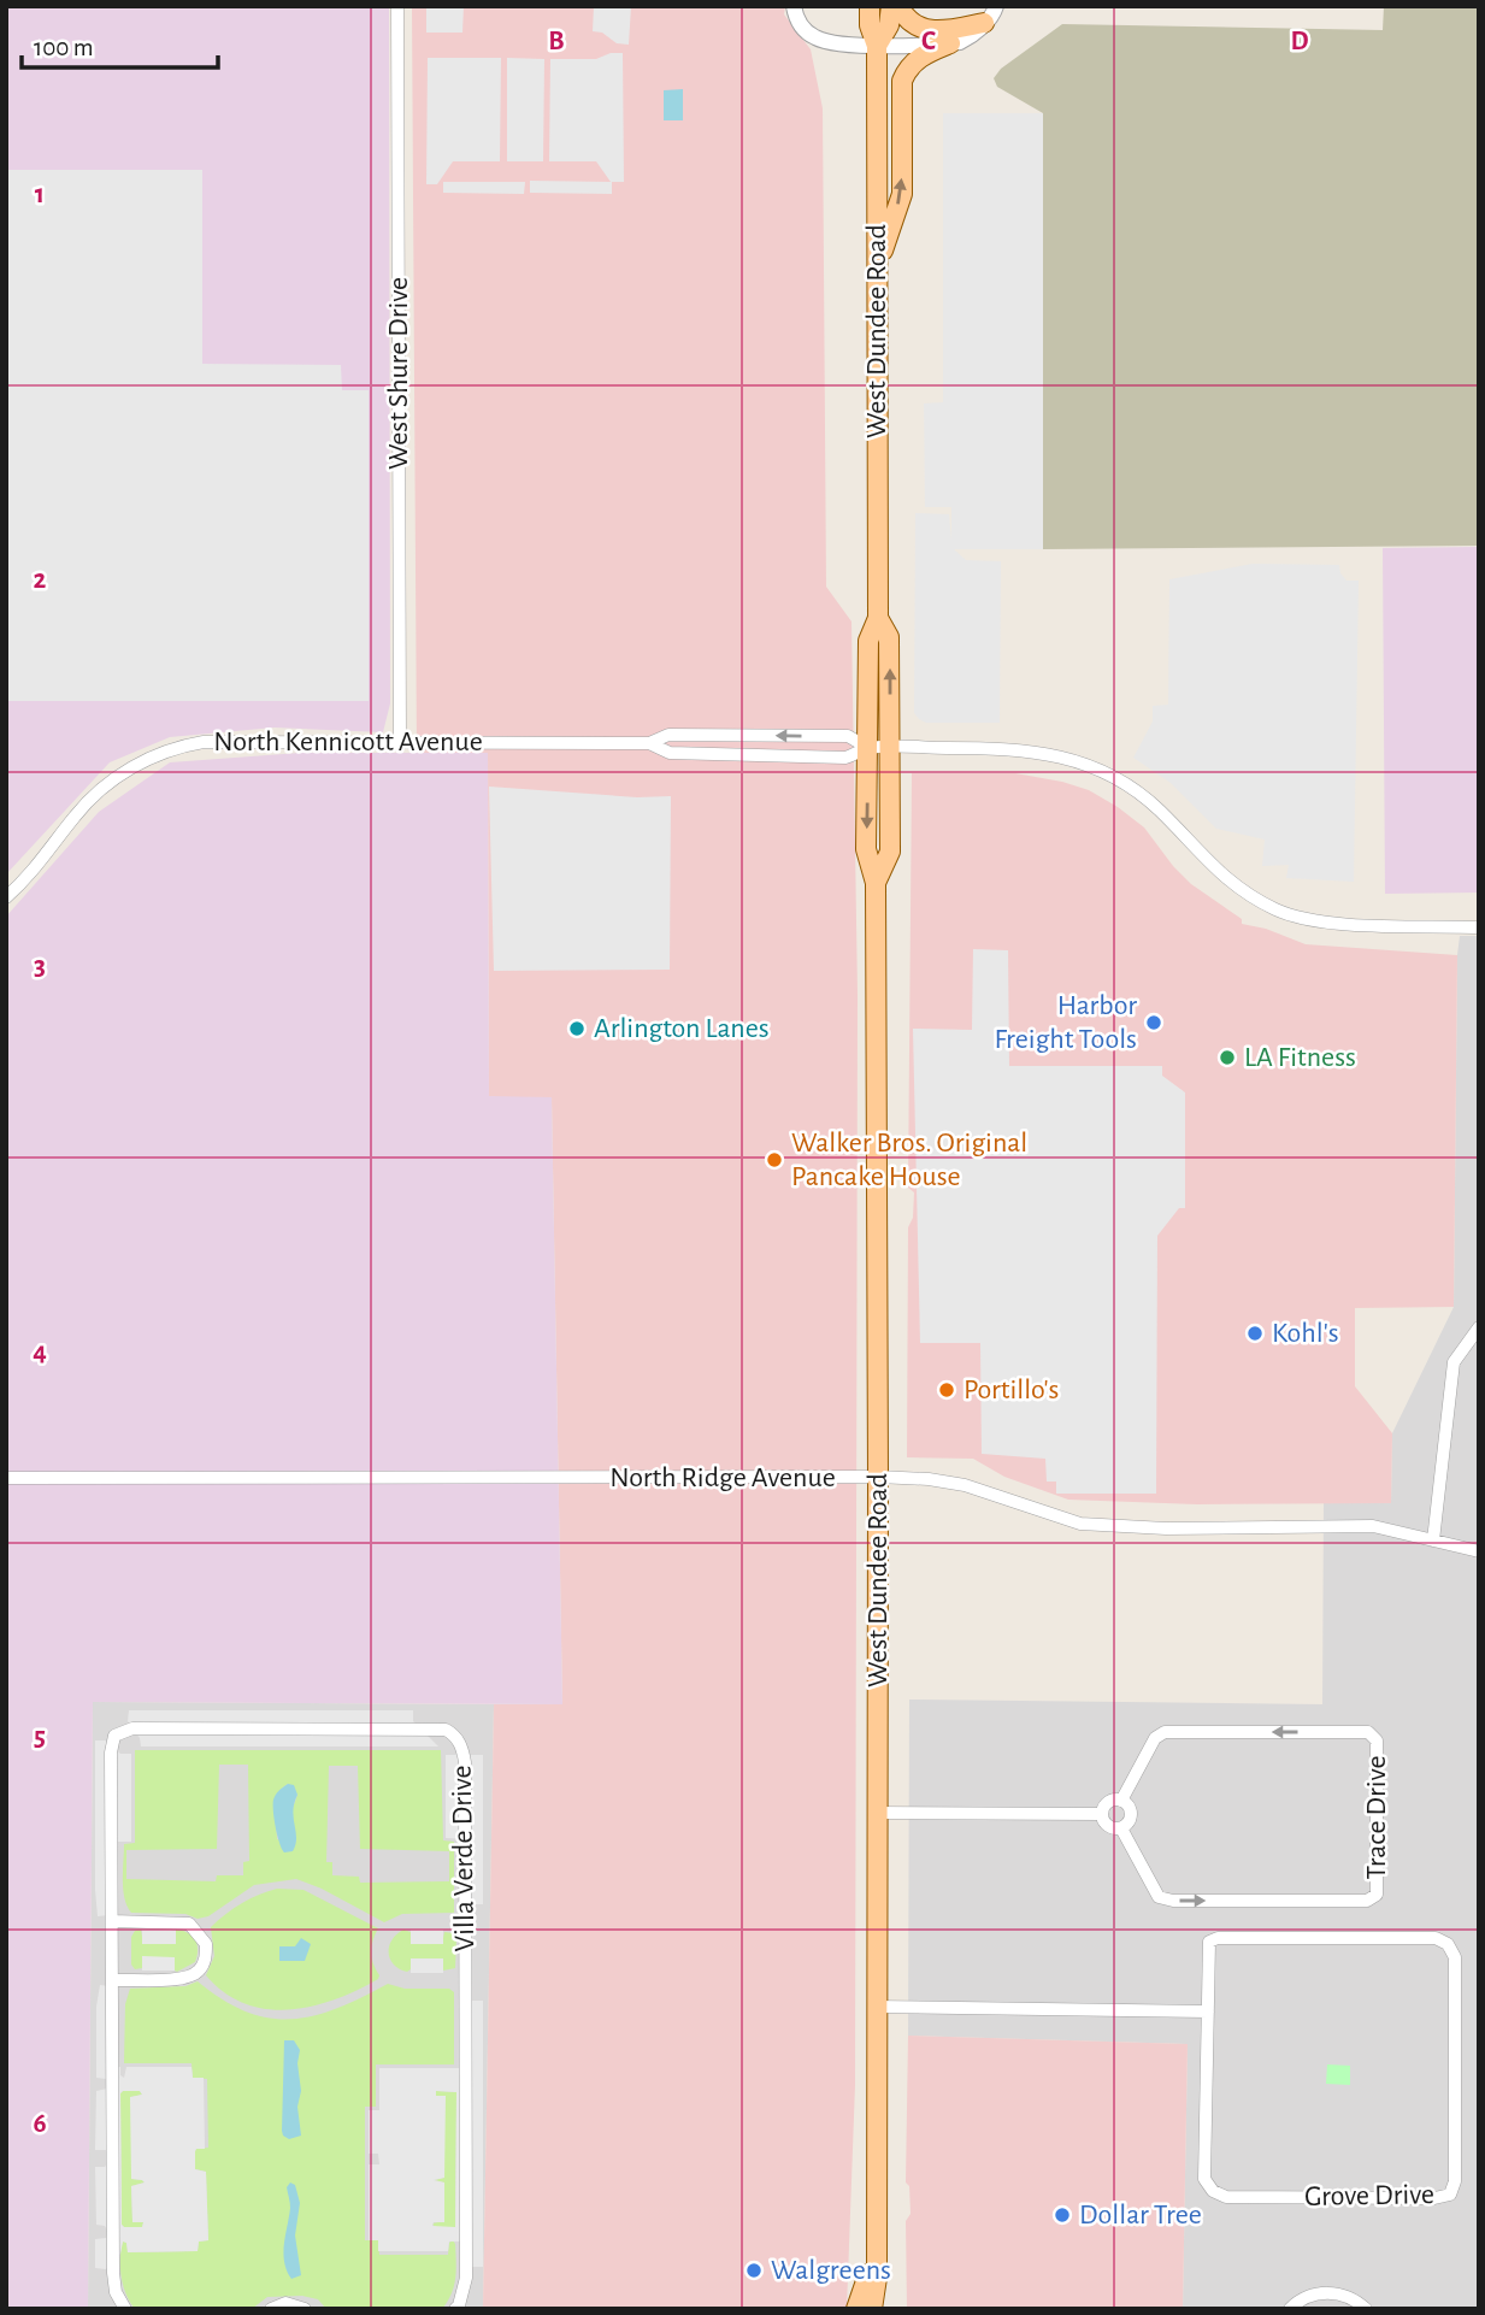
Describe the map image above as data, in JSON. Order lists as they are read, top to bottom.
{
  "streets": {
    "main road": ["West Dundee Road"],
    "street": [
      "West Shure Drive",
      "North Kennicott Avenue",
      "North Ridge Avenue",
      "Trace Drive",
      "Villa Verde Drive",
      "Grove Drive"
    ]
  },
  "crossings": [
    ["West Dundee Road", "North Kennicott Avenue"],
    ["West Dundee Road", "North Ridge Avenue"],
    ["West Shure Drive", "North Kennicott Avenue"]
  ],
  "places": [
    "Harbor Freight Tools",
    "Arlington Lanes",
    "LA Fitness",
    "Walker Bros. Original Pancake House",
    "Kohl's",
    "Portillo's",
    "Dollar Tree",
    "Walgreens"
  ],
  "scale_bar": "100 m",
  "grid": {
    "columns": ["B", "C", "D"],
    "rows": [
      "1",
      "2",
      "3",
      "4",
      "5",
      "6"
    ]
  }
}
